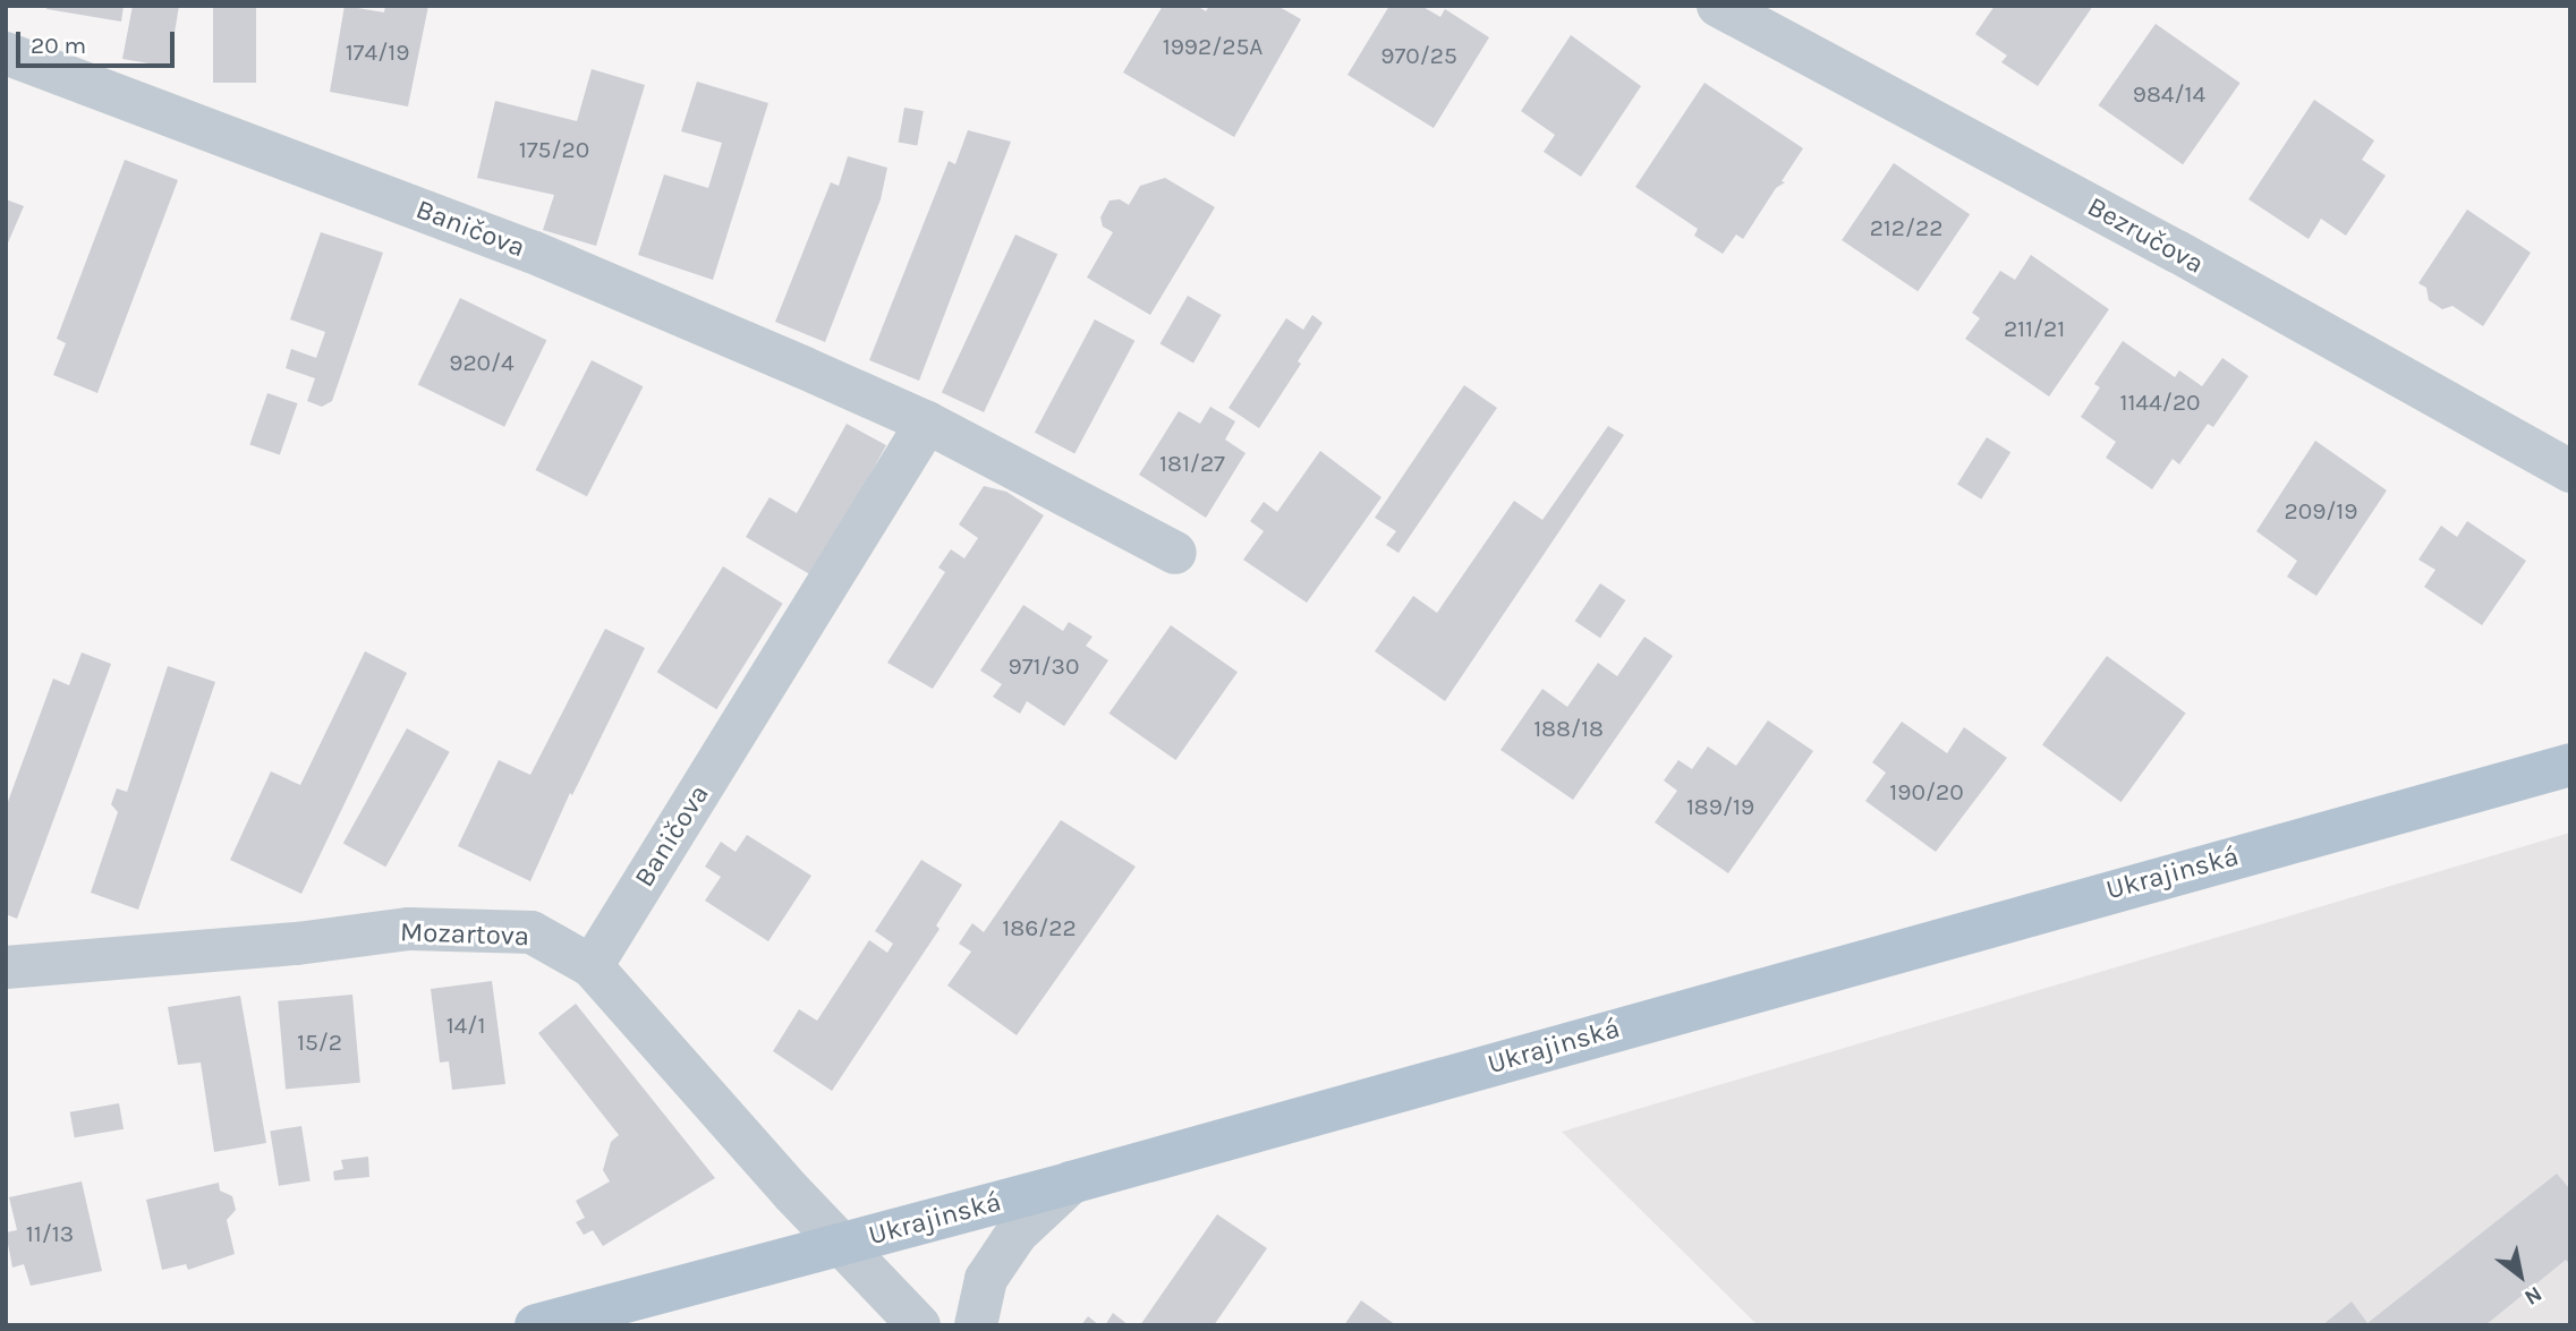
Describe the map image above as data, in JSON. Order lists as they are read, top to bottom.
{
  "streets": {
    "main road": ["Ukrajinská"],
    "street": ["Baničova", "Bezručova", "Mozartova"]
  },
  "crossings": [
    ["Baničova", "Mozartova"],
    ["Ukrajinská", "Mozartova"]
  ],
  "house_numbers": [
    "1992/25A",
    "174/19",
    "970/25",
    "984/14",
    "175/20",
    "212/22",
    "211/21",
    "920/4",
    "1144/20",
    "181/27",
    "209/19",
    "971/30",
    "188/18",
    "190/20",
    "189/19",
    "186/22",
    "14/1",
    "15/2",
    "11/13"
  ],
  "scale_bar": "20 m",
  "north": "bottom right"
}
